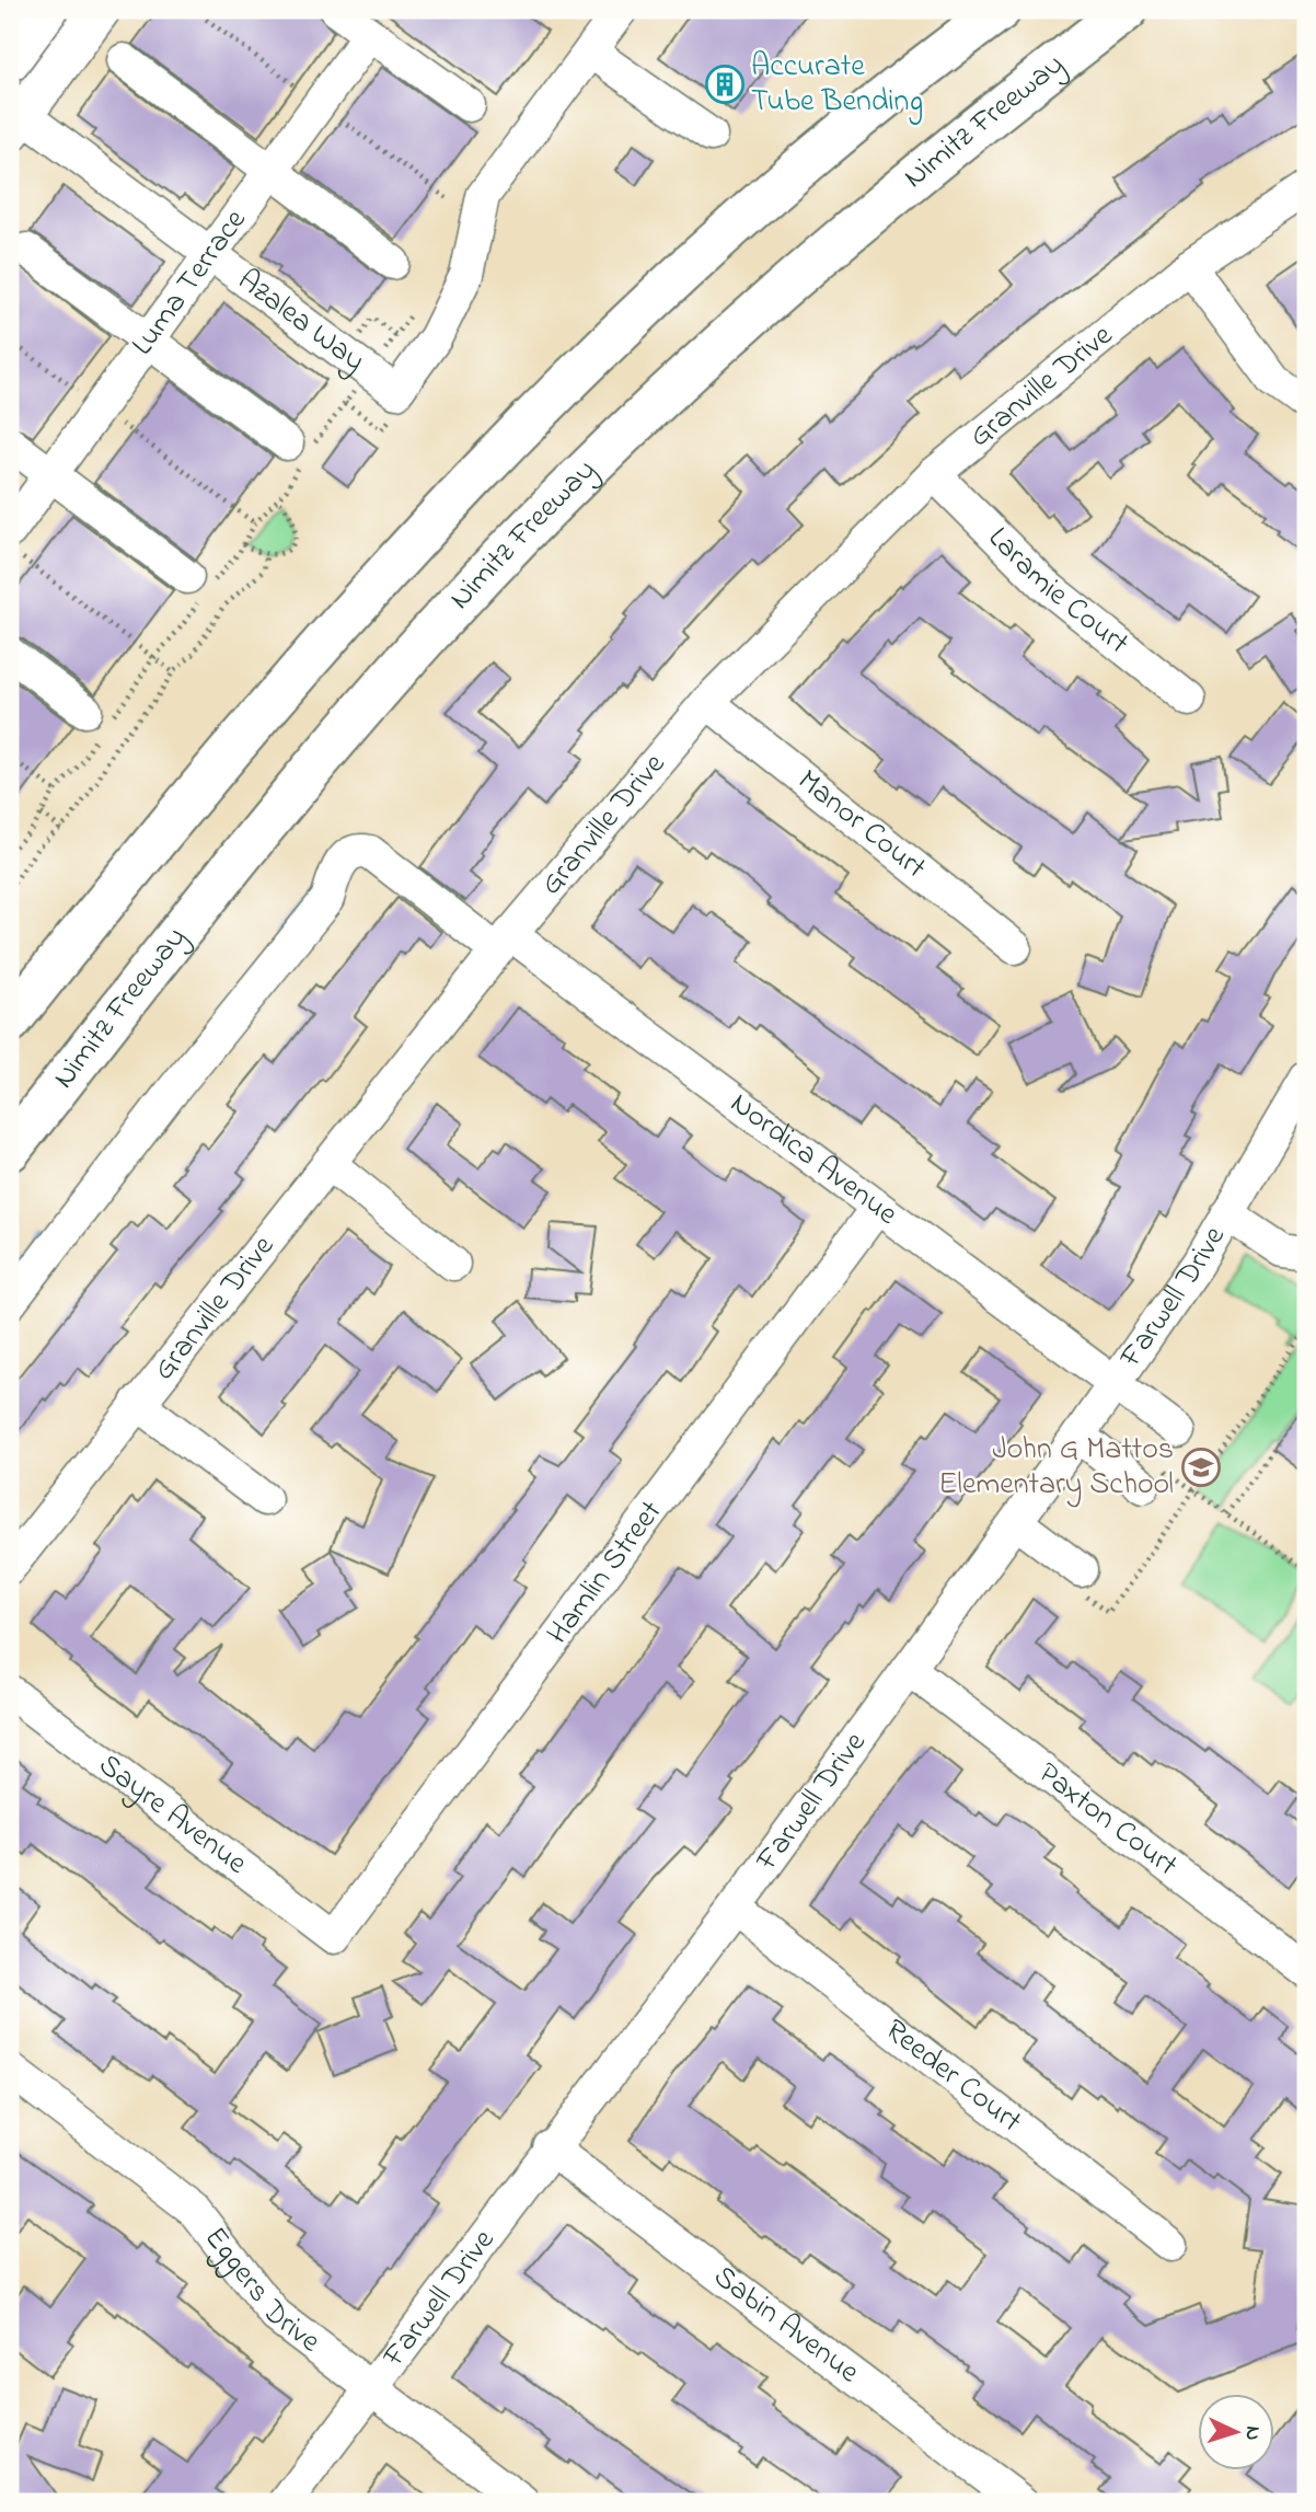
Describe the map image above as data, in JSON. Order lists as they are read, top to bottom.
{
  "streets": {
    "highway": ["Nimitz Freeway"],
    "street": [
      "Luma Terrace",
      "Azalea Way",
      "Granville Drive",
      "Laramie Court",
      "Manor Court",
      "Nordica Avenue",
      "Farwell Drive",
      "Hamlin Street",
      "Sayre Avenue",
      "Paxton Court",
      "Reeder Court",
      "Eggers Drive",
      "Sabin Avenue"
    ]
  },
  "crossings": [
    ["Luma Terrace", "Azalea Way"],
    ["Granville Drive", "Laramie Court"],
    ["Granville Drive", "Manor Court"],
    ["Granville Drive", "Nordica Avenue"],
    ["Nordica Avenue", "Farwell Drive"],
    ["Nordica Avenue", "Hamlin Street"],
    ["Farwell Drive", "Paxton Court"],
    ["Farwell Drive", "Reeder Court"],
    ["Farwell Drive", "Eggers Drive"],
    ["Farwell Drive", "Sabin Avenue"],
    ["Hamlin Street", "Sayre Avenue"]
  ],
  "places": {
    "building": ["Accurate Tube Bending"],
    "school or university": ["John G Mattos Elementary School"]
  },
  "north": "right"
}
